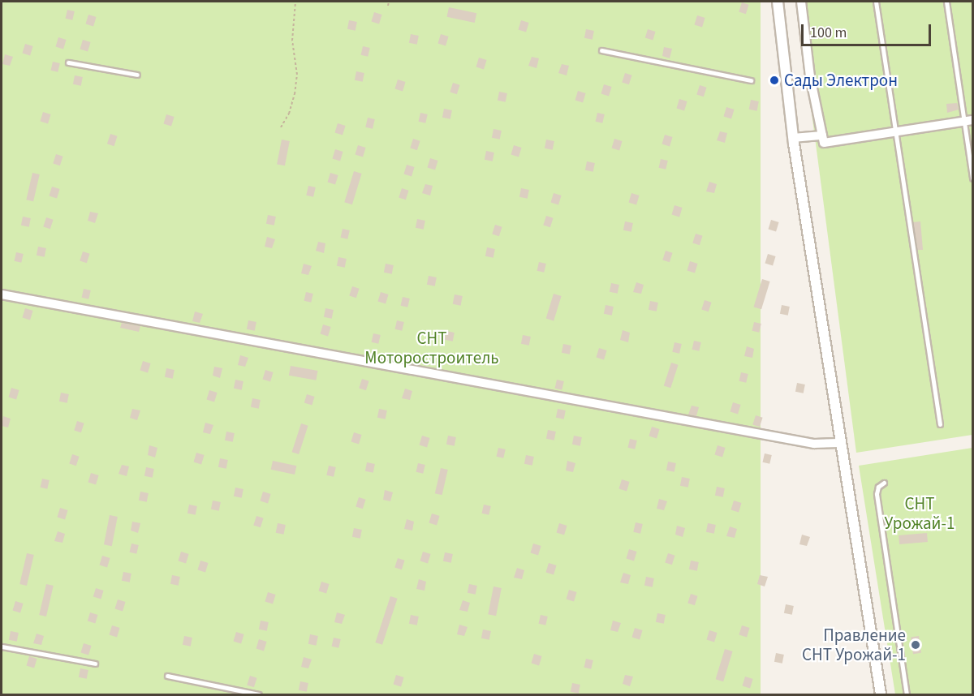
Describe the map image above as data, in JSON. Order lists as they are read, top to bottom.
{
  "parks": ["СНТ Моторостроитель", "СНТ Урожай-1"],
  "places": ["Сады Электрон", "Правление СНТ Урожай-1"],
  "scale_bar": "100 m"
}
